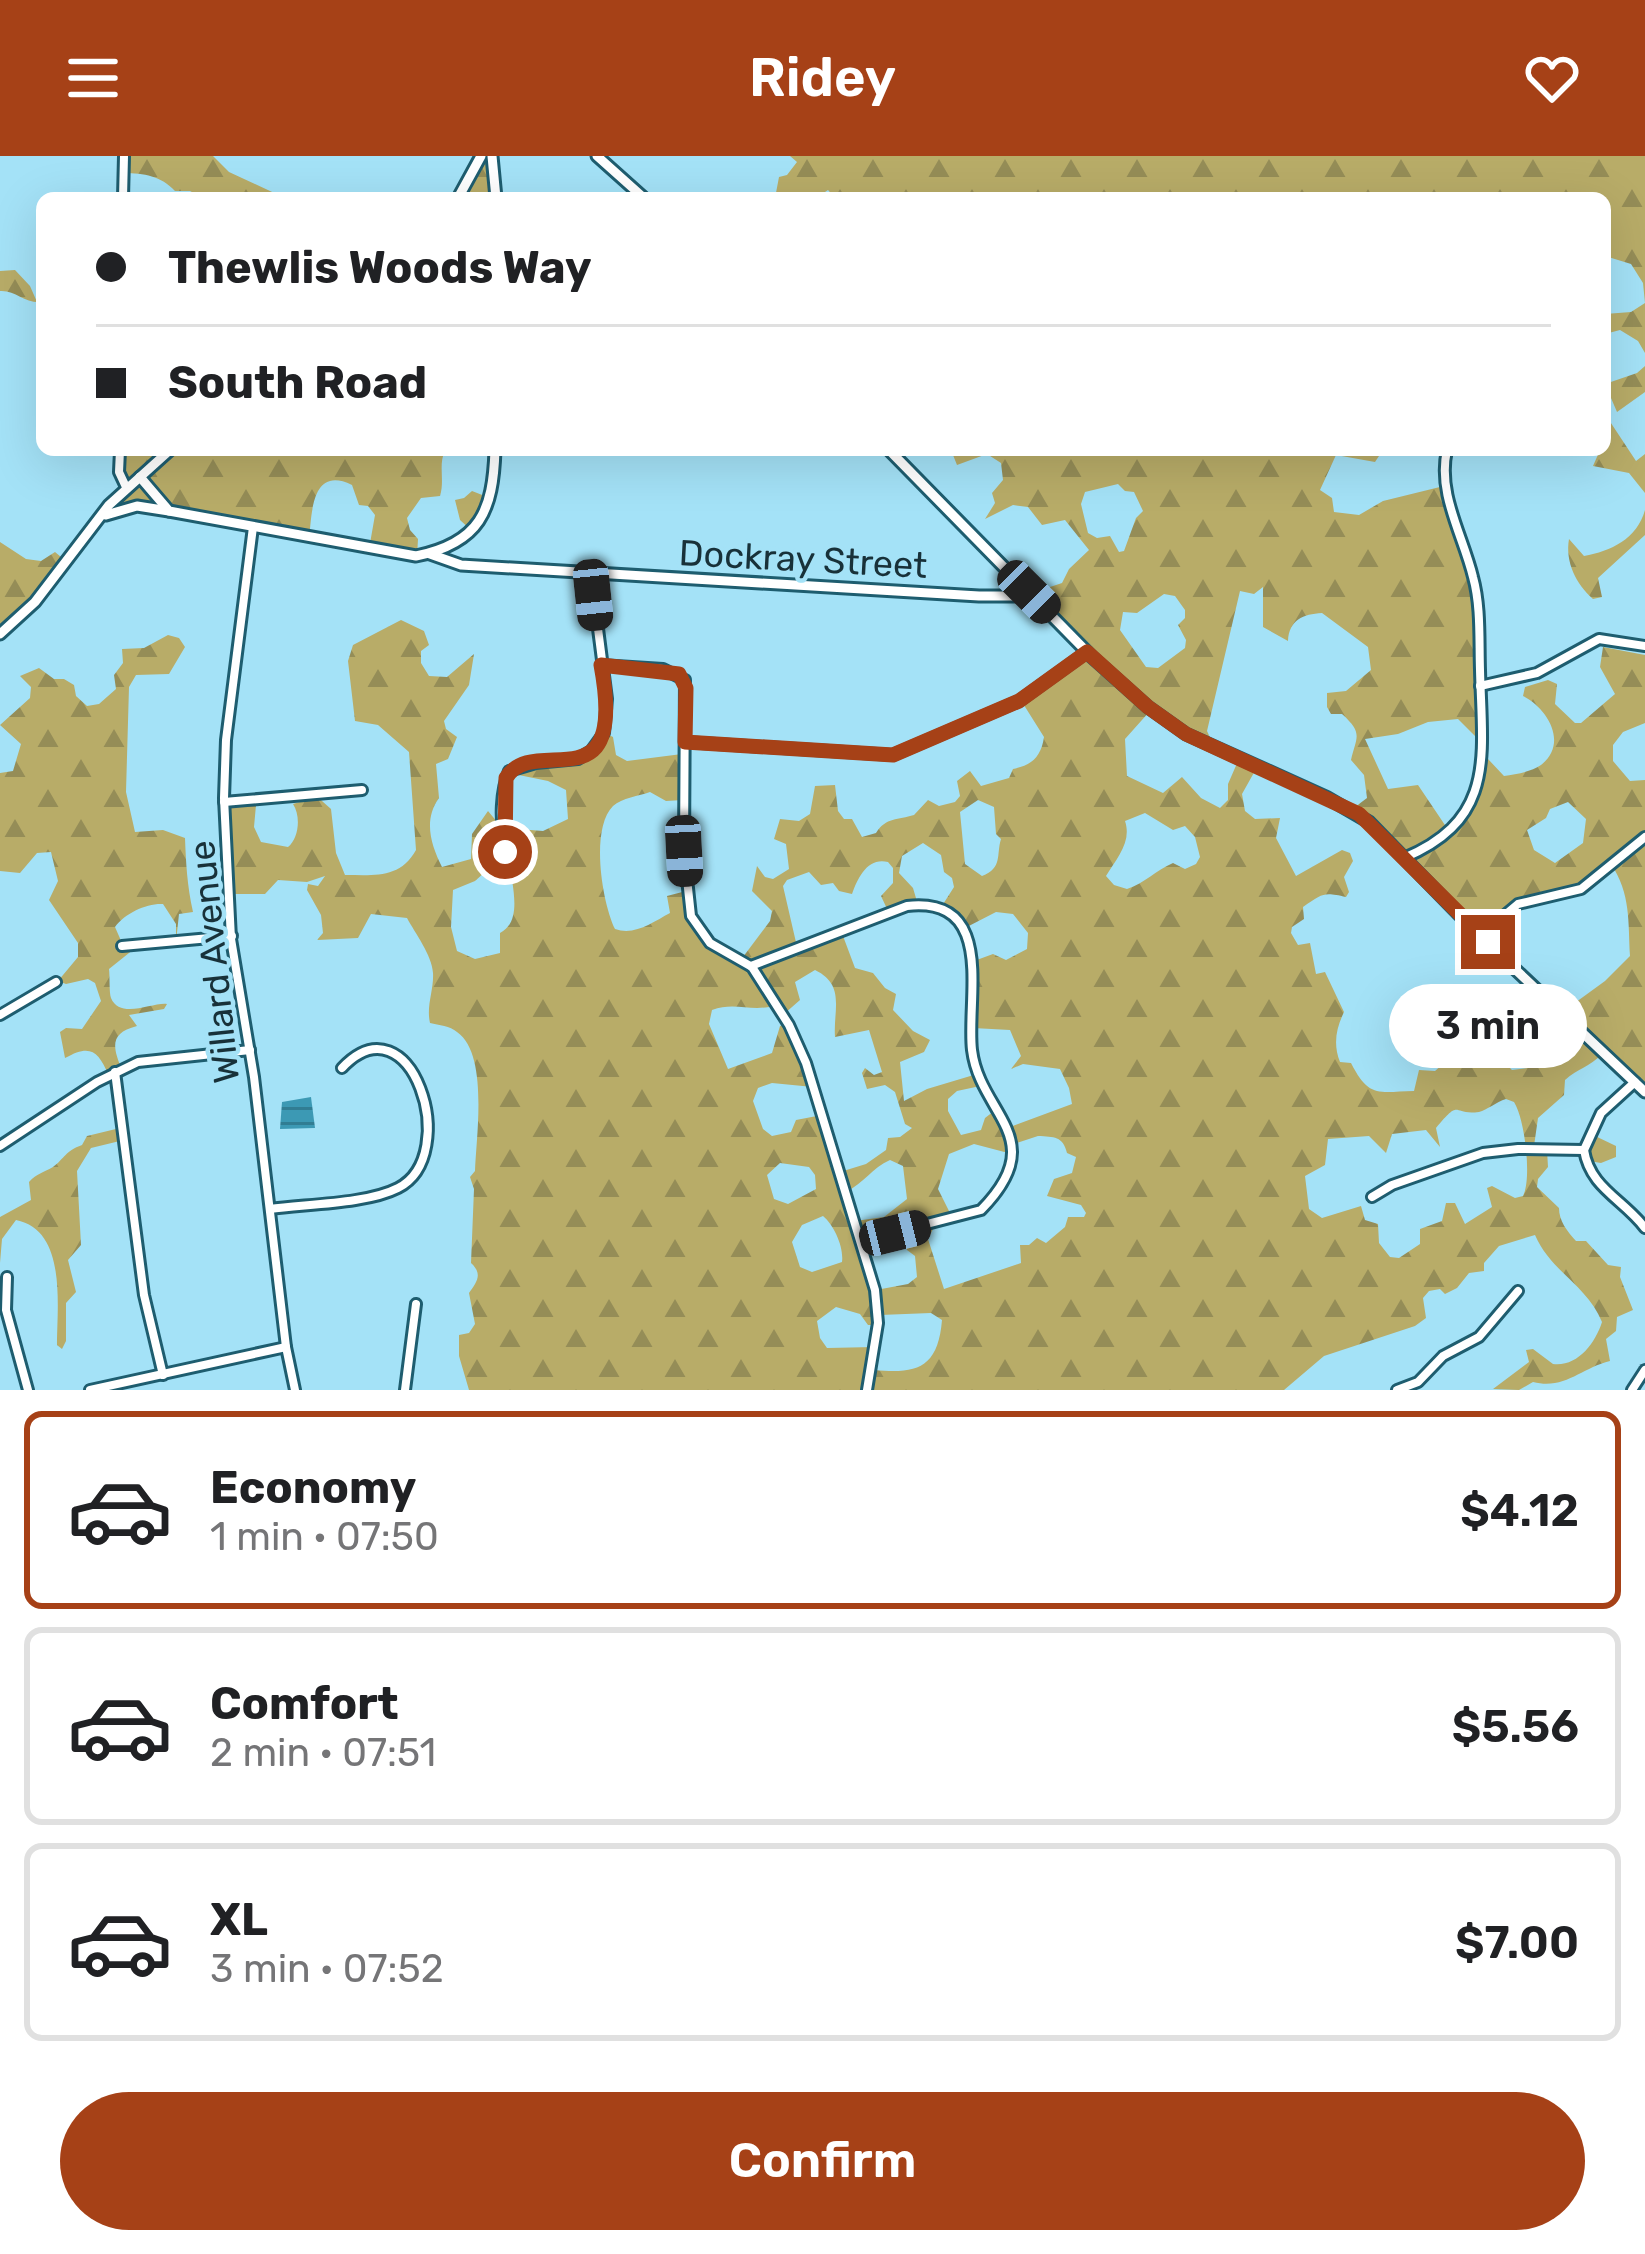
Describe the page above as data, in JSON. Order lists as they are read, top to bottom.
{
  "streets": {
    "street": ["Dockray Street", "Willard Avenue"]
  },
  "crossings": [
    ["Dockray Street", "Willard Avenue"]
  ],
  "page": {
    "header": "Ridey",
    "banner": ["Thewlis Woods Way", "South Road"],
    "bubble": "3 min",
    "list": [
      {
        "name": "Economy",
        "note": "1 min · 07:50",
        "value": "$4.12"
      },
      {
        "name": "Comfort",
        "note": "2 min · 07:51",
        "value": "$5.56"
      },
      {
        "name": "XL",
        "note": "3 min · 07:52",
        "value": "$7.00"
      }
    ],
    "buttons": "Confirm"
  }
}
